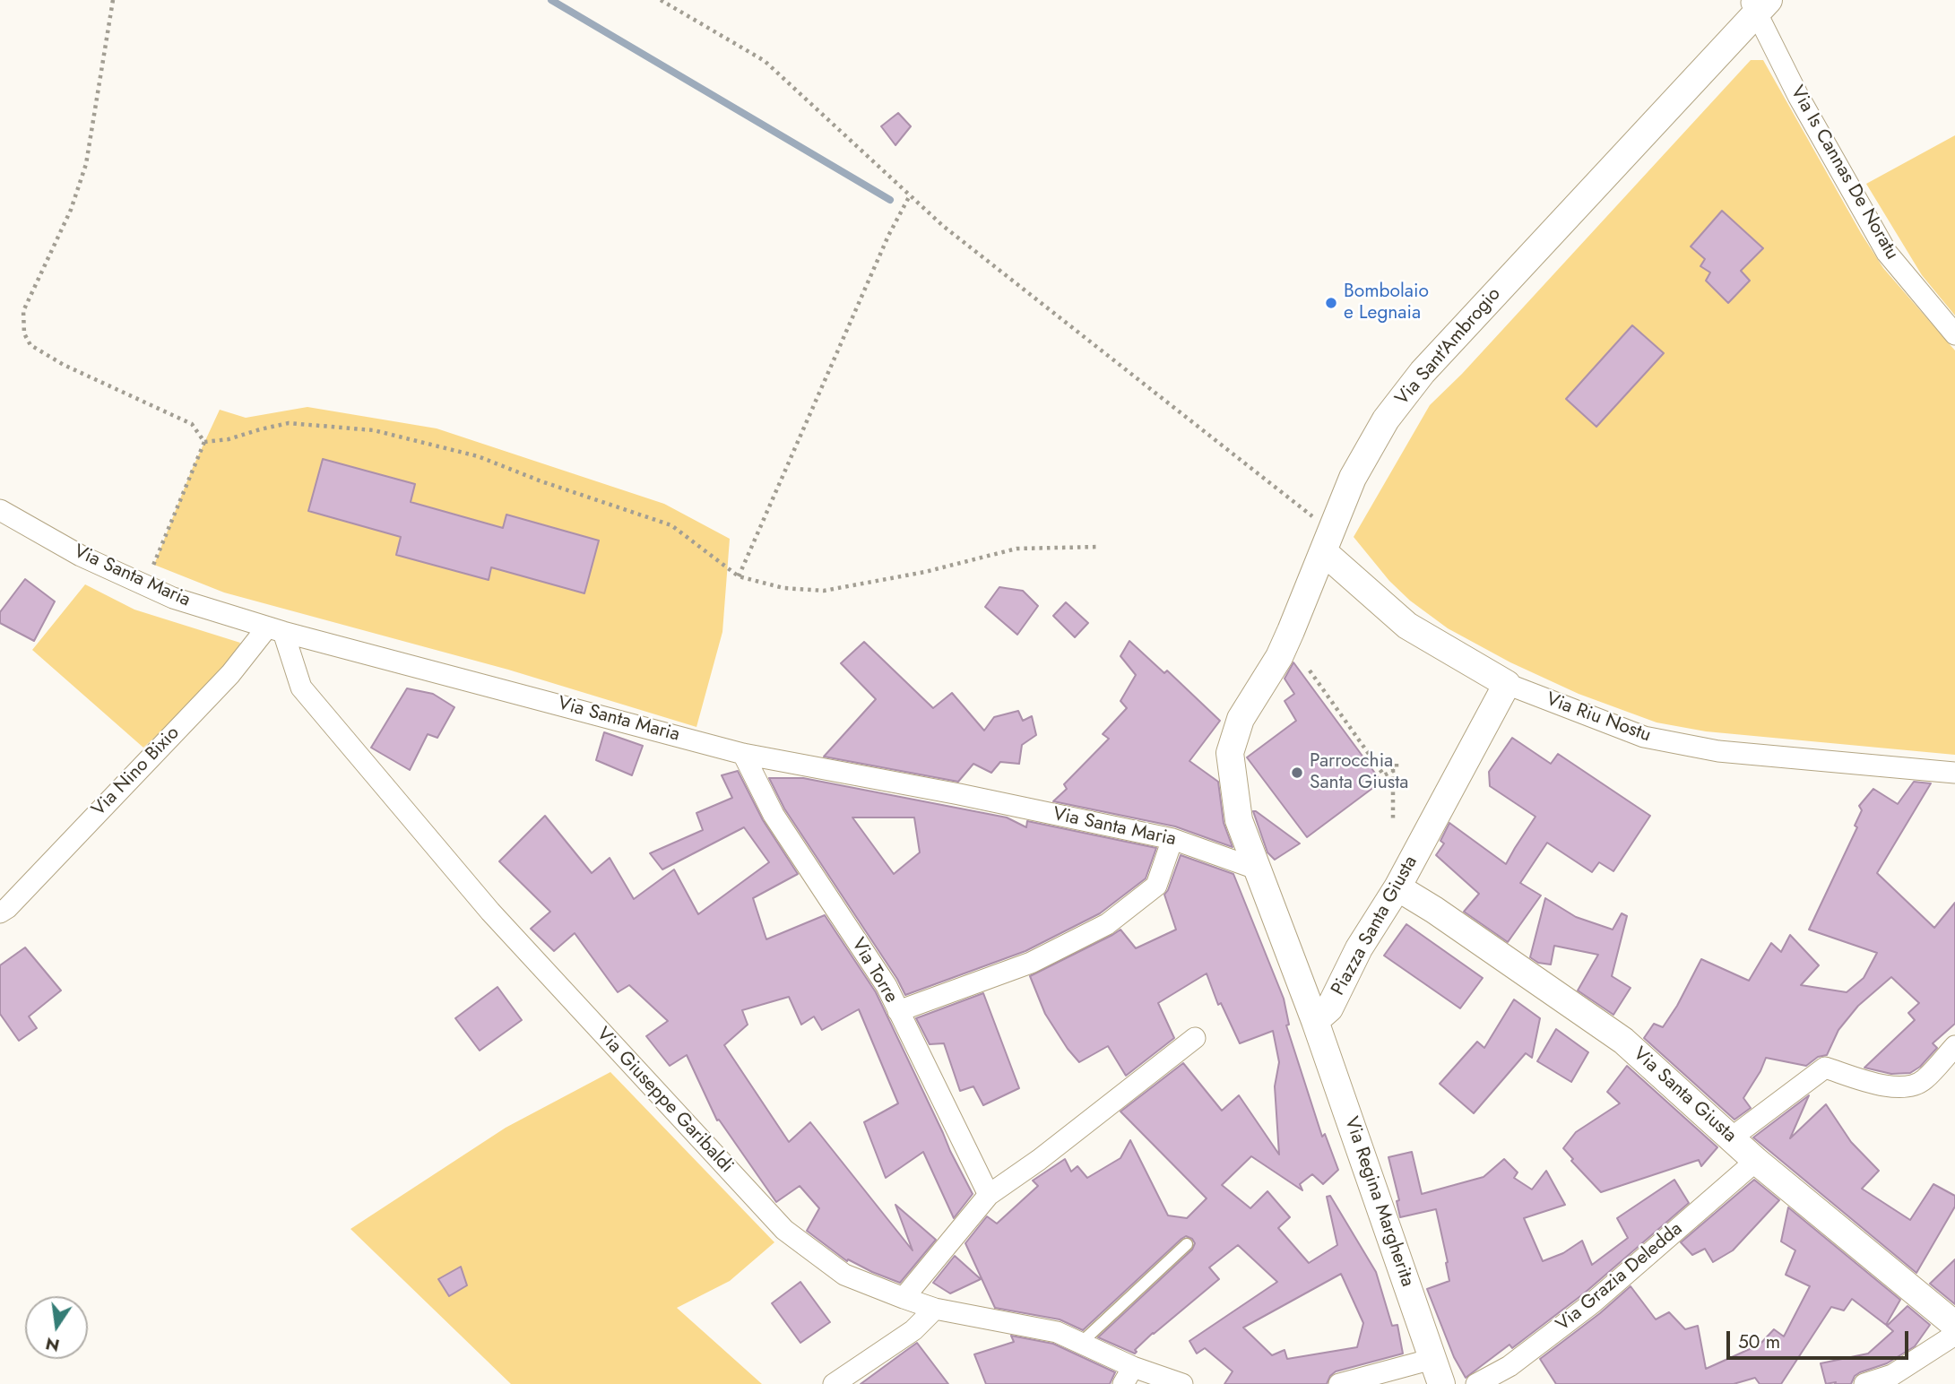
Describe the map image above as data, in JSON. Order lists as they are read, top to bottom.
{
  "streets": {
    "street": [
      "Via Is Cannas De Noratu",
      "Via Sant'Ambrogio",
      "Via Santa Maria",
      "Via Riu Nostu",
      "Via Nino Bixio",
      "Piazza Santa Giusta",
      "Via Torre",
      "Via Santa Giusta",
      "Via Giuseppe Garibaldi",
      "Via Regina Margherita",
      "Via Grazia Deledda"
    ]
  },
  "crossings": [
    ["Via Is Cannas De Noratu", "Via Sant'Ambrogio"],
    ["Via Sant'Ambrogio", "Via Santa Maria"],
    ["Via Sant'Ambrogio", "Via Riu Nostu"],
    ["Via Sant'Ambrogio", "Piazza Santa Giusta"],
    ["Via Santa Maria", "Via Nino Bixio"],
    ["Via Santa Maria", "Piazza Santa Giusta"],
    ["Via Santa Maria", "Via Torre"],
    ["Via Santa Maria", "Via Giuseppe Garibaldi"],
    ["Via Riu Nostu", "Piazza Santa Giusta"],
    ["Via Nino Bixio", "Via Giuseppe Garibaldi"],
    ["Piazza Santa Giusta", "Via Santa Giusta"],
    ["Piazza Santa Giusta", "Via Regina Margherita"],
    ["Via Santa Giusta", "Via Grazia Deledda"]
  ],
  "places": ["Bombolaio e Legnaia", "Parrocchia Santa Giusta"],
  "scale_bar": "50 m",
  "north": "bottom"
}
